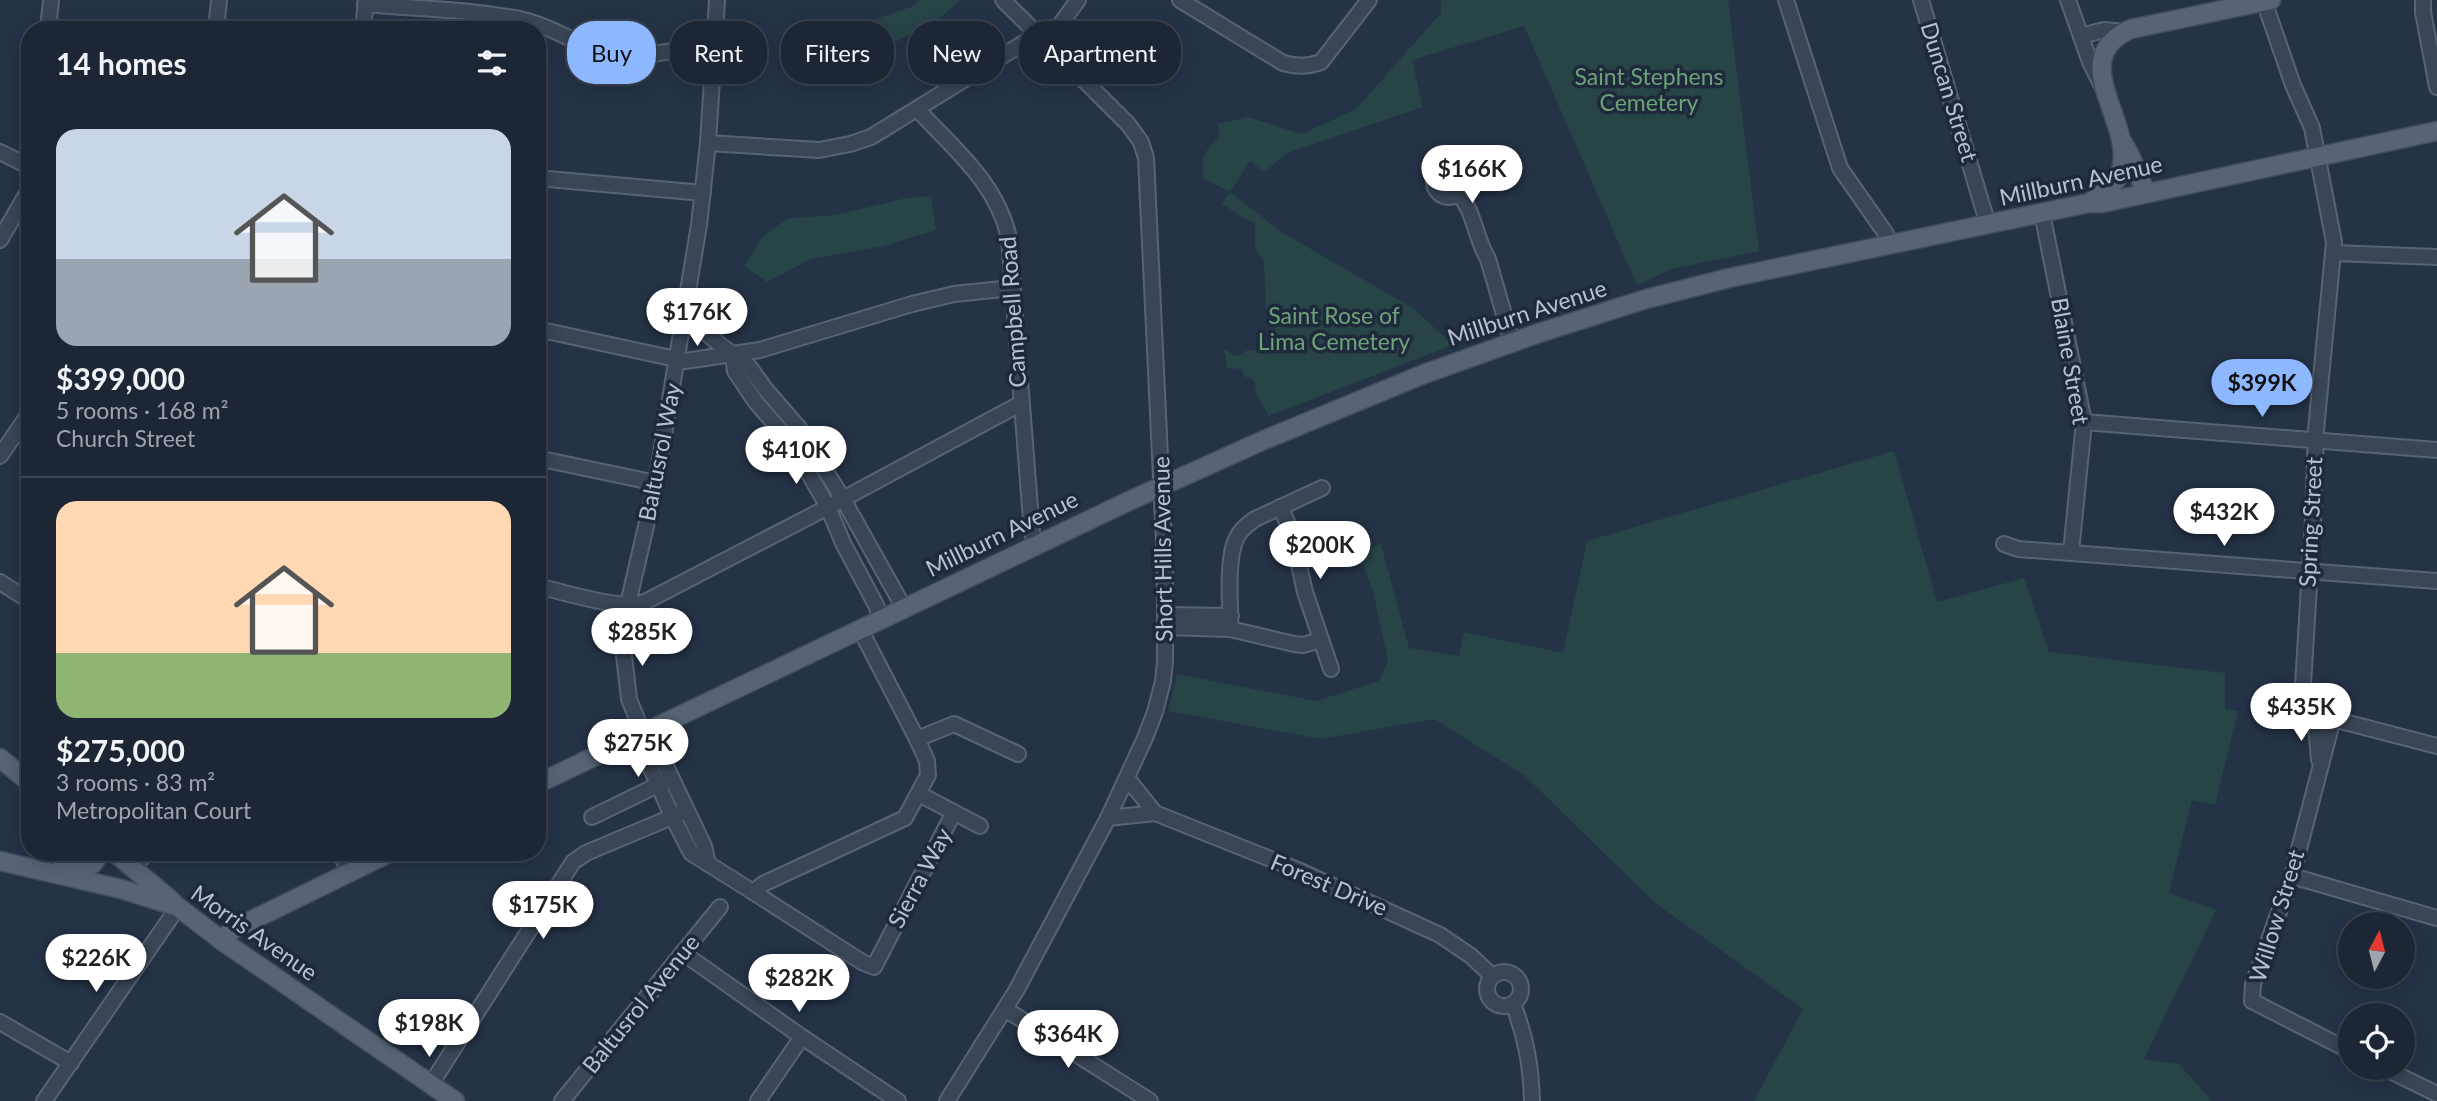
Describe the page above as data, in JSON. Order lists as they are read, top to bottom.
{
  "streets": {
    "main road": ["Millburn Avenue", "Morris Avenue"],
    "street": [
      "Duncan Street",
      "Campbell Road",
      "Blaine Street",
      "Baltusrol Way",
      "Spring Street",
      "Short Hills Avenue",
      "Sierra Way",
      "Forest Drive",
      "Willow Street",
      "Baltusrol Avenue"
    ]
  },
  "crossings": [
    ["Duncan Street", "Millburn Avenue"],
    ["Millburn Avenue", "Campbell Road"],
    ["Millburn Avenue", "Blaine Street"],
    ["Millburn Avenue", "Baltusrol Way"],
    ["Millburn Avenue", "Spring Street"],
    ["Millburn Avenue", "Short Hills Avenue"],
    ["Baltusrol Way", "Sierra Way"],
    ["Spring Street", "Willow Street"],
    ["Short Hills Avenue", "Forest Drive"]
  ],
  "parks": ["Saint Stephens Cemetery", "Saint Rose of Lima Cemetery"],
  "north": "top",
  "page": {
    "chip": [
      "Buy",
      "Rent",
      "Filters",
      "New",
      "Apartment"
    ],
    "heading": "14 homes",
    "list": [
      {
        "name": "$399,000",
        "note": "5 rooms · 168 m² · Church Street"
      },
      {
        "name": "$275,000",
        "note": "3 rooms · 83 m² · Metropolitan Court"
      }
    ],
    "price": [
      "$166K",
      "$176K",
      "$399K",
      "$410K",
      "$432K",
      "$200K",
      "$285K",
      "$435K",
      "$275K",
      "$175K",
      "$226K",
      "$282K",
      "$198K",
      "$364K"
    ]
  }
}
